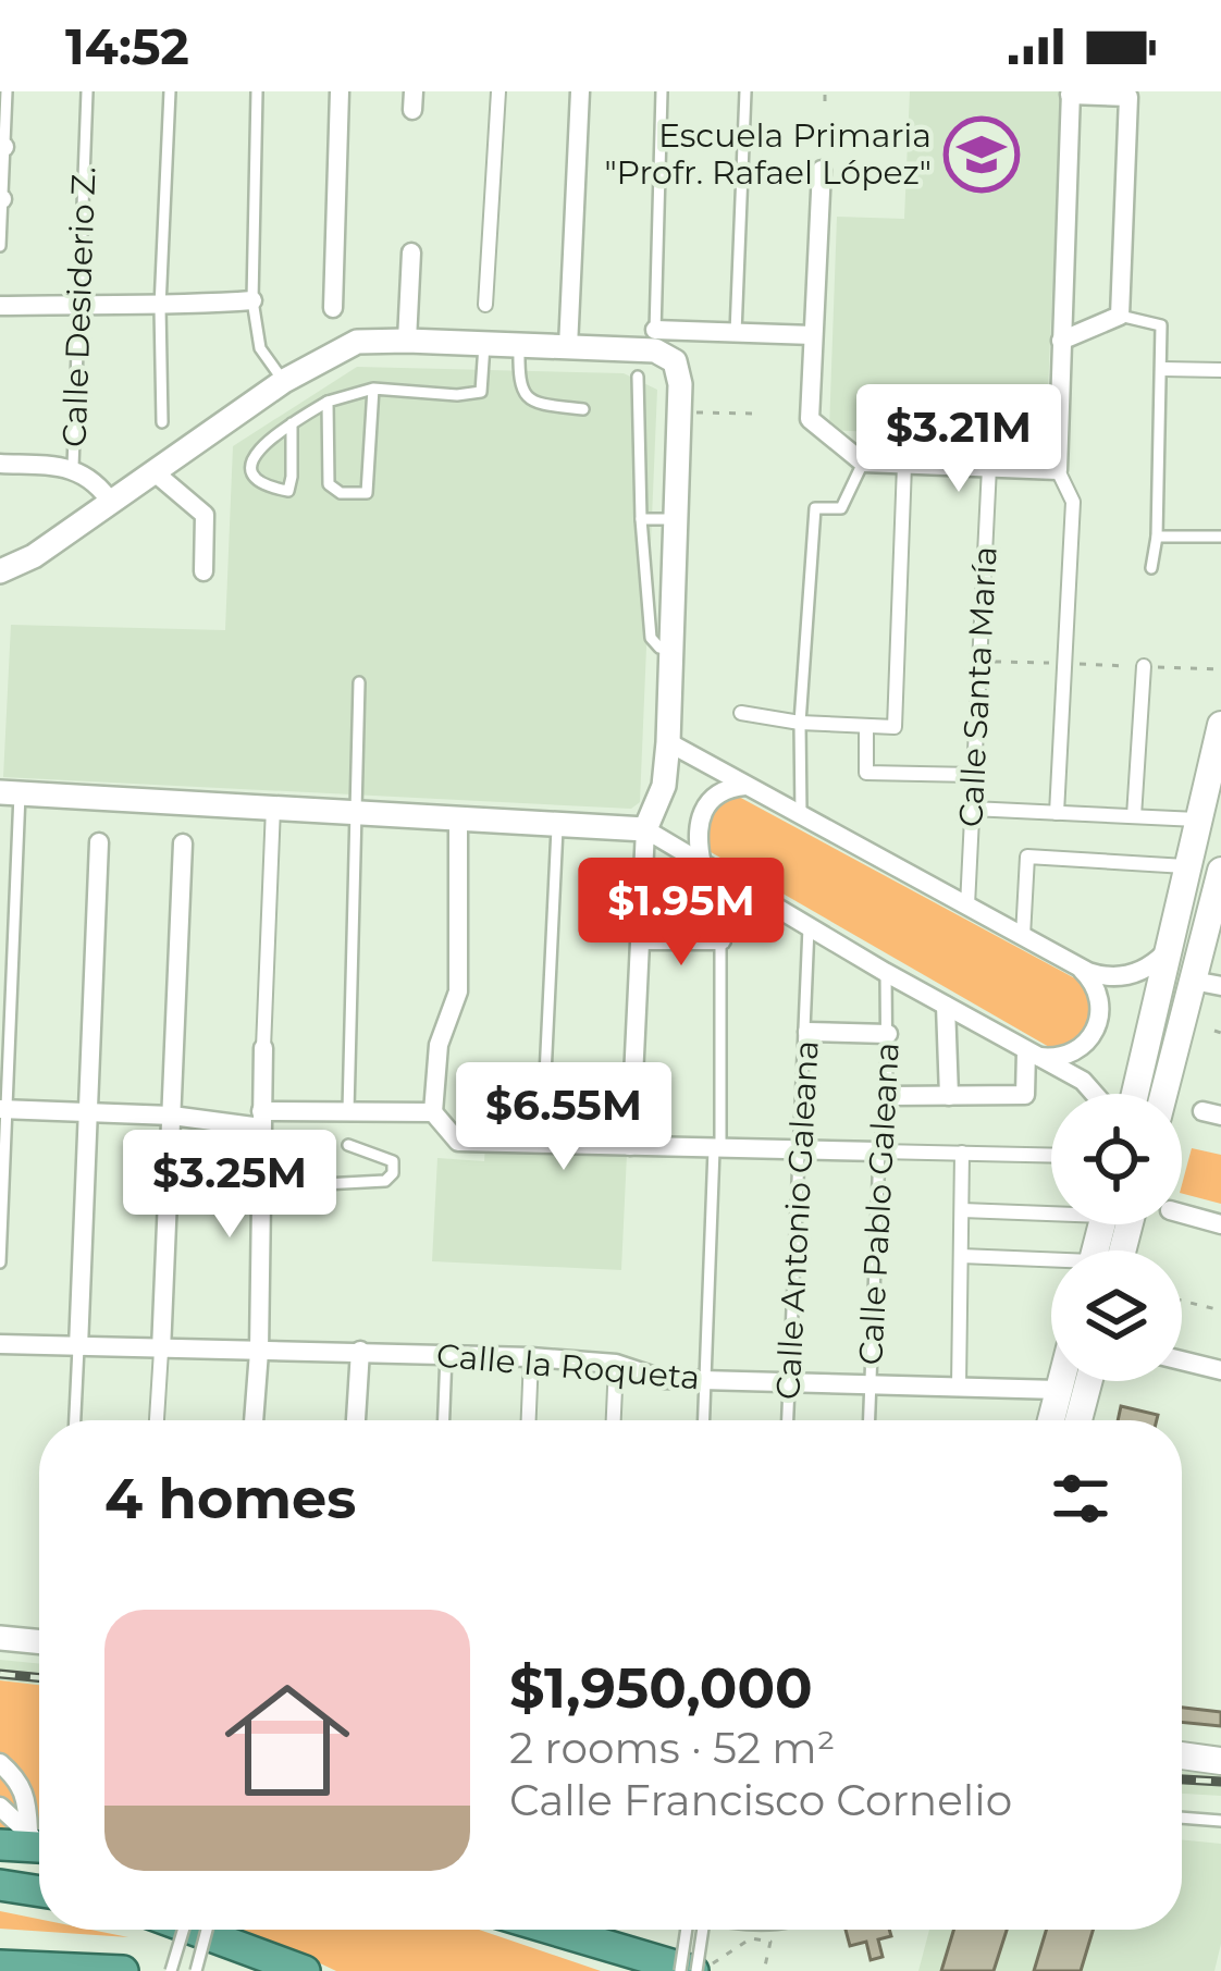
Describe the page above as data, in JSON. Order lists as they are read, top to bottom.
{
  "streets": {
    "street": ["Calle Desiderio Z.", "Calle Santa María", "Calle la Roqueta"],
    "lane": ["Calle Pablo Galeana", "Calle Antonio Galeana"]
  },
  "crossings": [
    ["Calle Pablo Galeana", "Calle la Roqueta"],
    ["Calle Antonio Galeana", "Calle la Roqueta"]
  ],
  "places": {
    "school or university": ["Escuela Primaria \"Profr. Rafael López\""]
  },
  "page": {
    "status": "14:52",
    "price": [
      "$3.21M",
      "$1.95M",
      "$6.55M",
      "$3.25M"
    ],
    "heading": "4 homes",
    "list": [
      {
        "name": "$1,950,000",
        "note": "2 rooms · 52 m² · Calle Francisco Cornelio"
      }
    ]
  }
}
